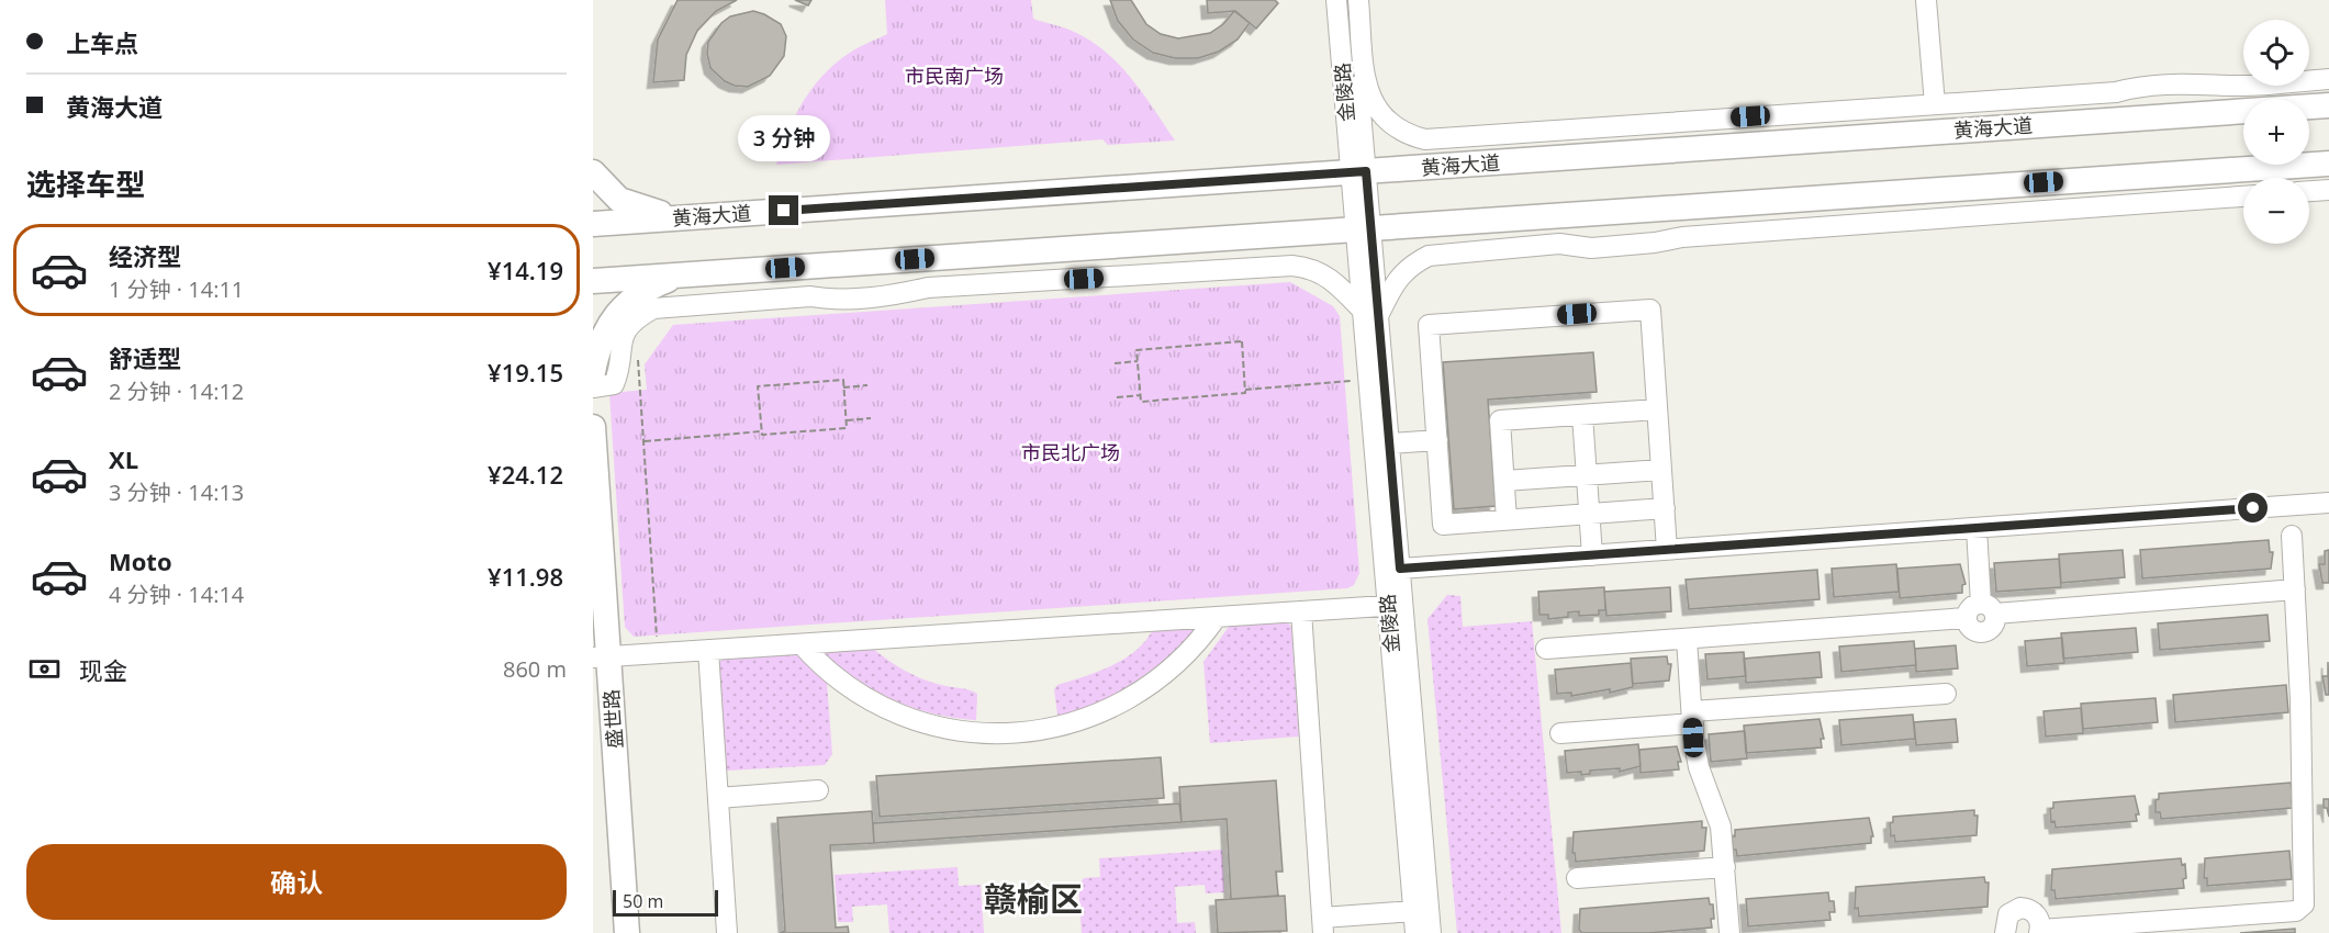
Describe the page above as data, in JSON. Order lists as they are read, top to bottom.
{
  "streets": {
    "main road": ["黄海大道", "盛世路"],
    "street": ["金陵路"]
  },
  "crossings": [
    ["金陵路", "黄海大道"]
  ],
  "districts": ["赣榆区"],
  "parks": ["市民南广场", "市民北广场"],
  "scale_bar": "50 m",
  "page": {
    "banner": ["上车点", "黄海大道"],
    "map_buttons": ["+", "−"],
    "bubble": "3 分钟",
    "heading": "选择车型",
    "list": [
      {
        "name": "经济型",
        "note": "1 分钟 · 14:11",
        "value": "¥14.19"
      },
      {
        "name": "舒适型",
        "note": "2 分钟 · 14:12",
        "value": "¥19.15"
      },
      {
        "name": "XL",
        "note": "3 分钟 · 14:13",
        "value": "¥24.12"
      },
      {
        "name": "Moto",
        "note": "4 分钟 · 14:14",
        "value": "¥11.98"
      }
    ],
    "pay": ["现金", "860 m"],
    "buttons": "确认",
    "scale": "50 m"
  }
}
